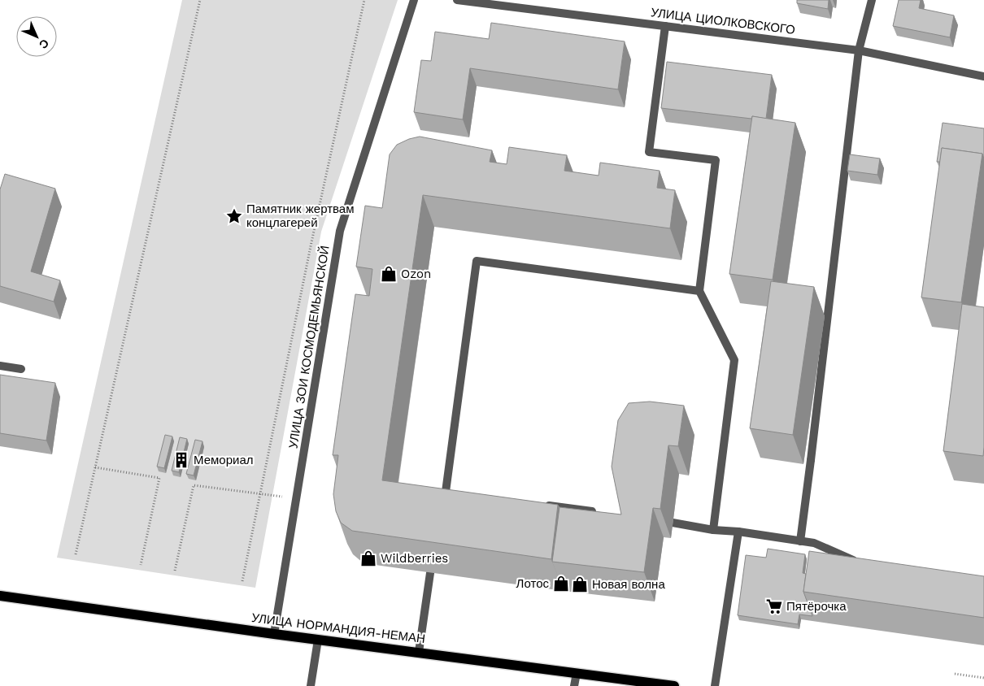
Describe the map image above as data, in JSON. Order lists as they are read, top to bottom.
{
  "streets": {
    "main road": ["УЛИЦА НОРМАНДИЯ-НЕМАН"],
    "street": ["УЛИЦА ЦИОЛКОВСКОГО", "УЛИЦА ЗОИ КОСМОДЕМЬЯНСКОЙ"]
  },
  "crossings": [
    ["УЛИЦА ЗОИ КОСМОДЕМЬЯНСКОЙ", "УЛИЦА НОРМАНДИЯ-НЕМАН"]
  ],
  "places": {
    "place": ["Памятник жертвам концлагерей"],
    "shop": [
      "Ozon",
      "Wildberries",
      "Лотос",
      "Новая волна"
    ],
    "building": ["Мемориал"],
    "supermarket": ["Пятёрочка"]
  },
  "north": "bottom right"
}
